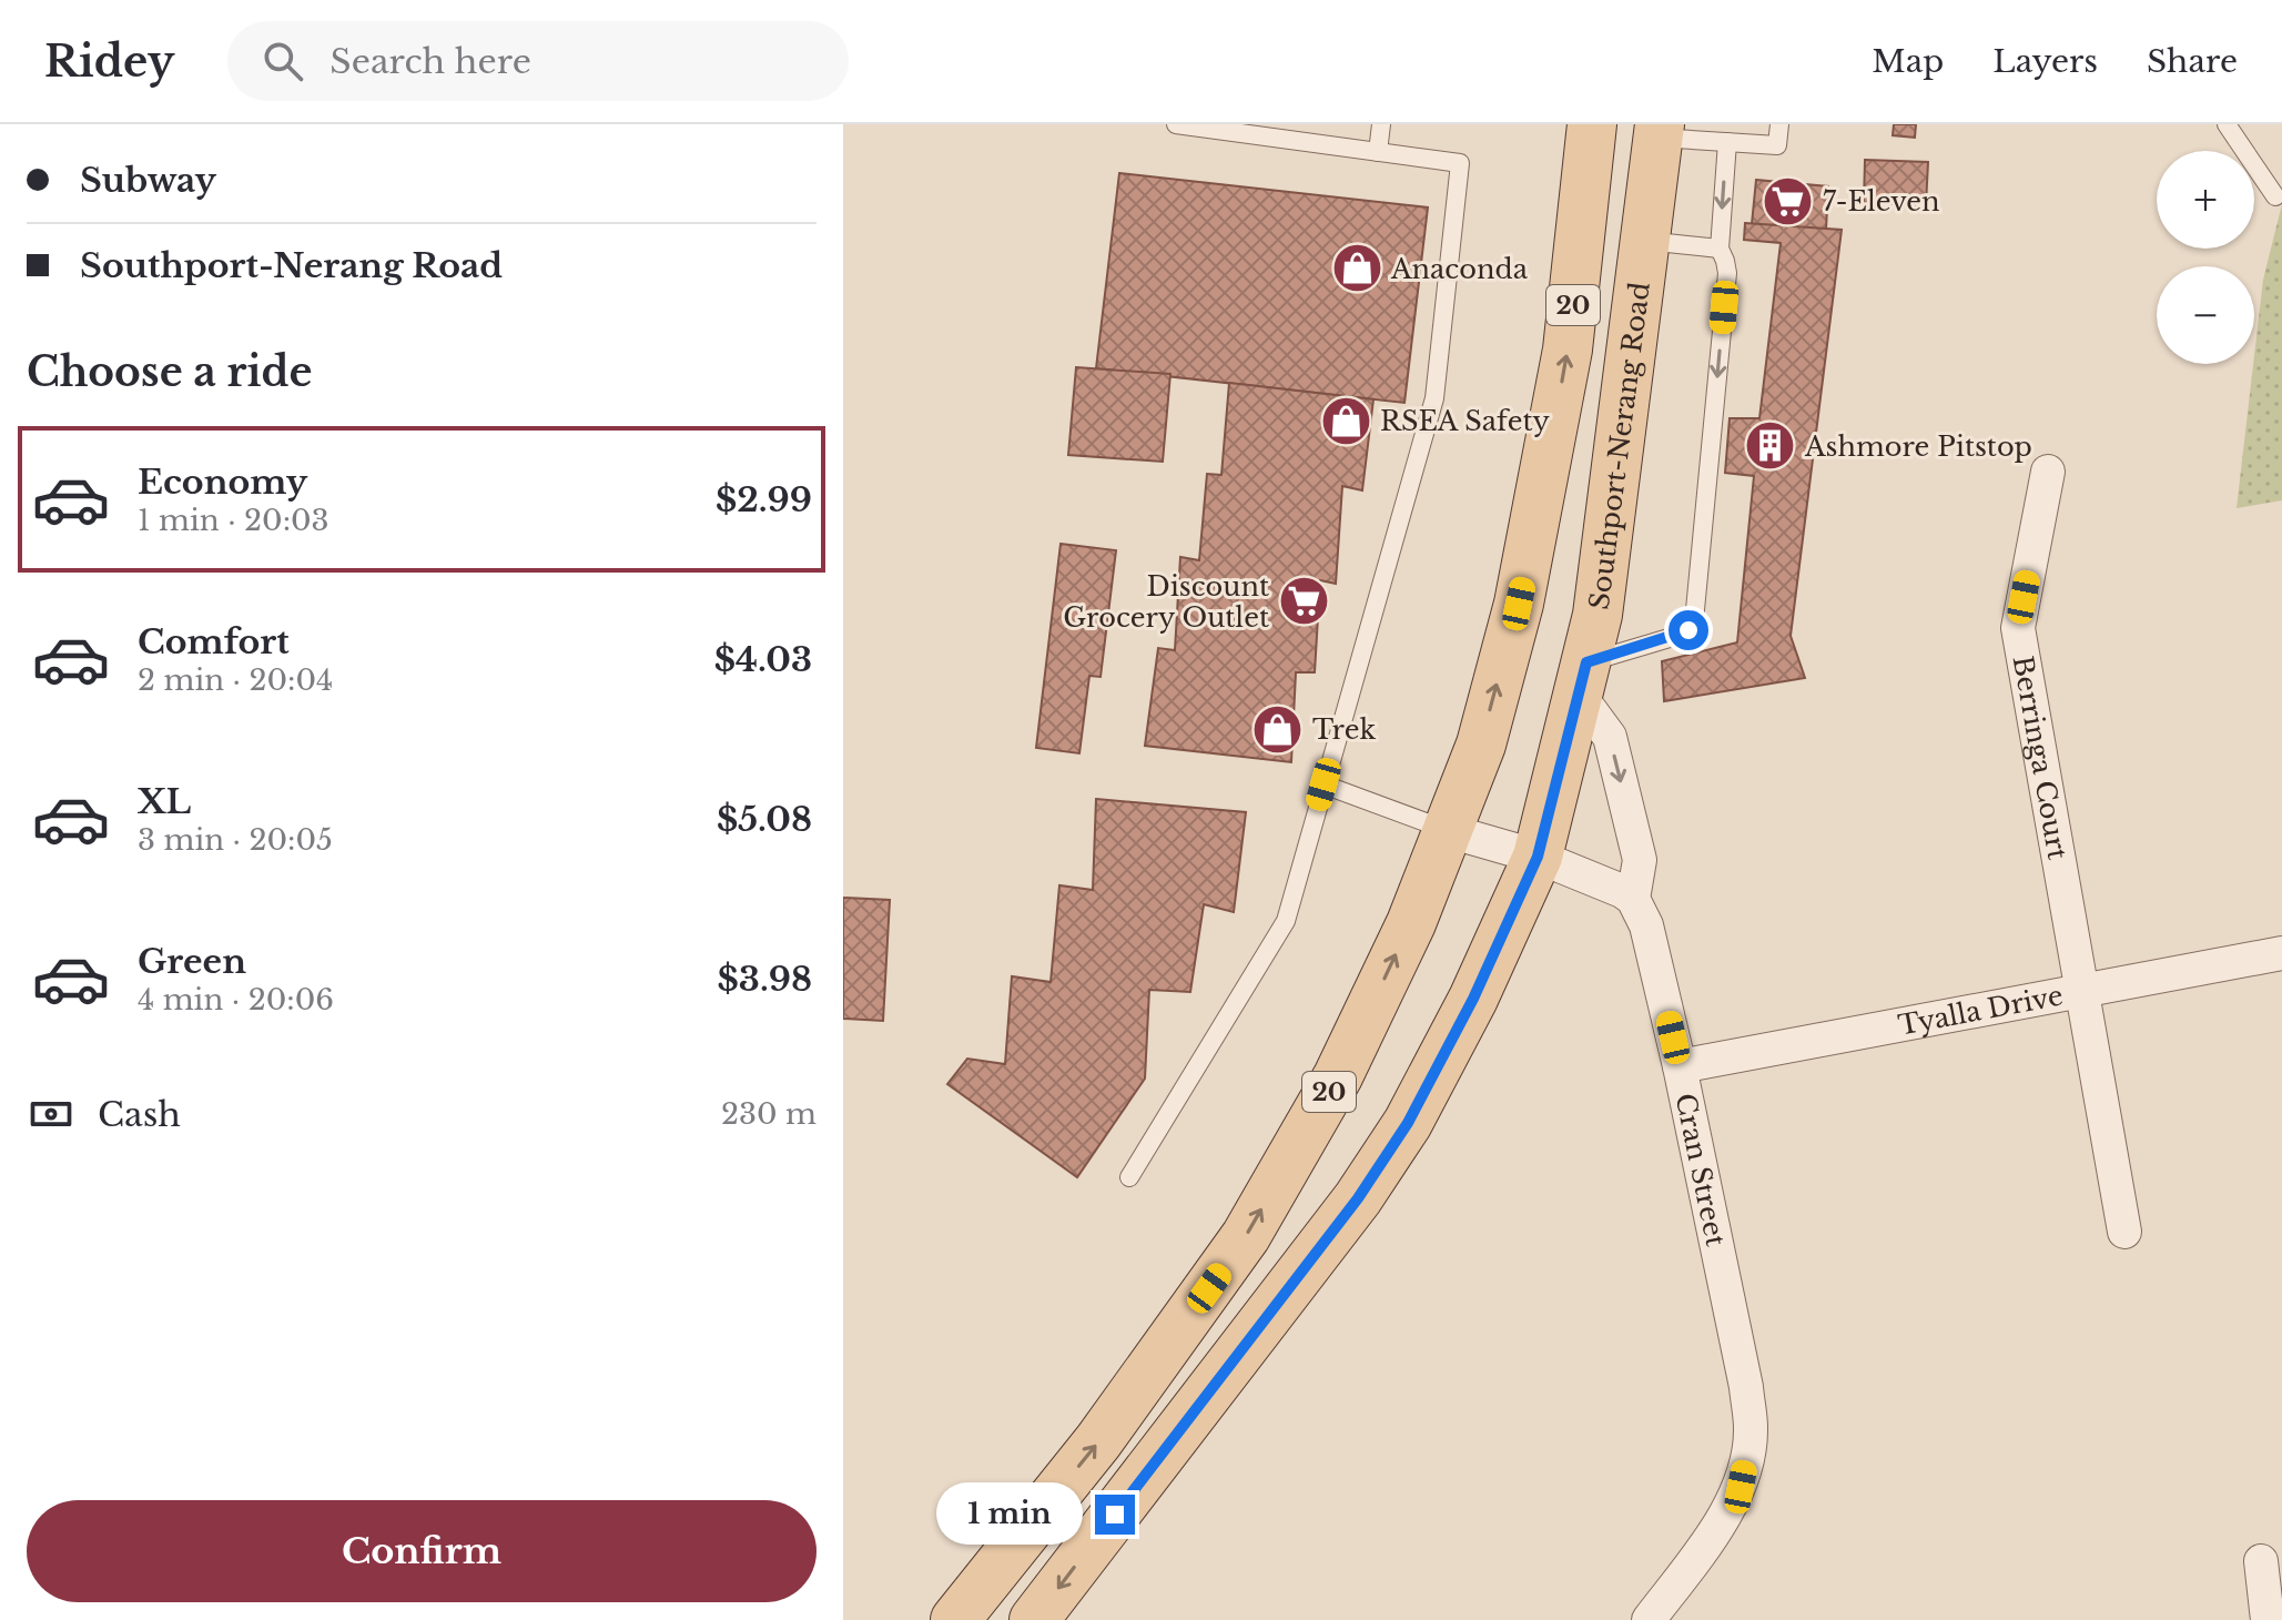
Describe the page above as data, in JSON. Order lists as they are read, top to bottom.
{
  "streets": {
    "main road": ["20", "Southport-Nerang Road"],
    "street": ["Berringa Court", "Tyalla Drive", "Cran Street"]
  },
  "crossings": [
    ["Berringa Court", "Tyalla Drive"],
    ["Tyalla Drive", "Cran Street"]
  ],
  "places": {
    "supermarket": ["7-Eleven", "Discount Grocery Outlet"],
    "shop": ["Anaconda", "RSEA Safety", "Trek"],
    "building": ["Ashmore Pitstop"]
  },
  "page": {
    "header": "Ridey",
    "search": "Search here",
    "nav": ["Map", "Layers", "Share"],
    "banner": ["Subway", "Southport-Nerang Road"],
    "map_buttons": ["+", "−"],
    "heading": "Choose a ride",
    "list": [
      {
        "name": "Economy",
        "note": "1 min · 20:03",
        "value": "$2.99"
      },
      {
        "name": "Comfort",
        "note": "2 min · 20:04",
        "value": "$4.03"
      },
      {
        "name": "XL",
        "note": "3 min · 20:05",
        "value": "$5.08"
      },
      {
        "name": "Green",
        "note": "4 min · 20:06",
        "value": "$3.98"
      }
    ],
    "pay": ["Cash", "230 m"],
    "buttons": "Confirm",
    "bubble": "1 min"
  }
}
